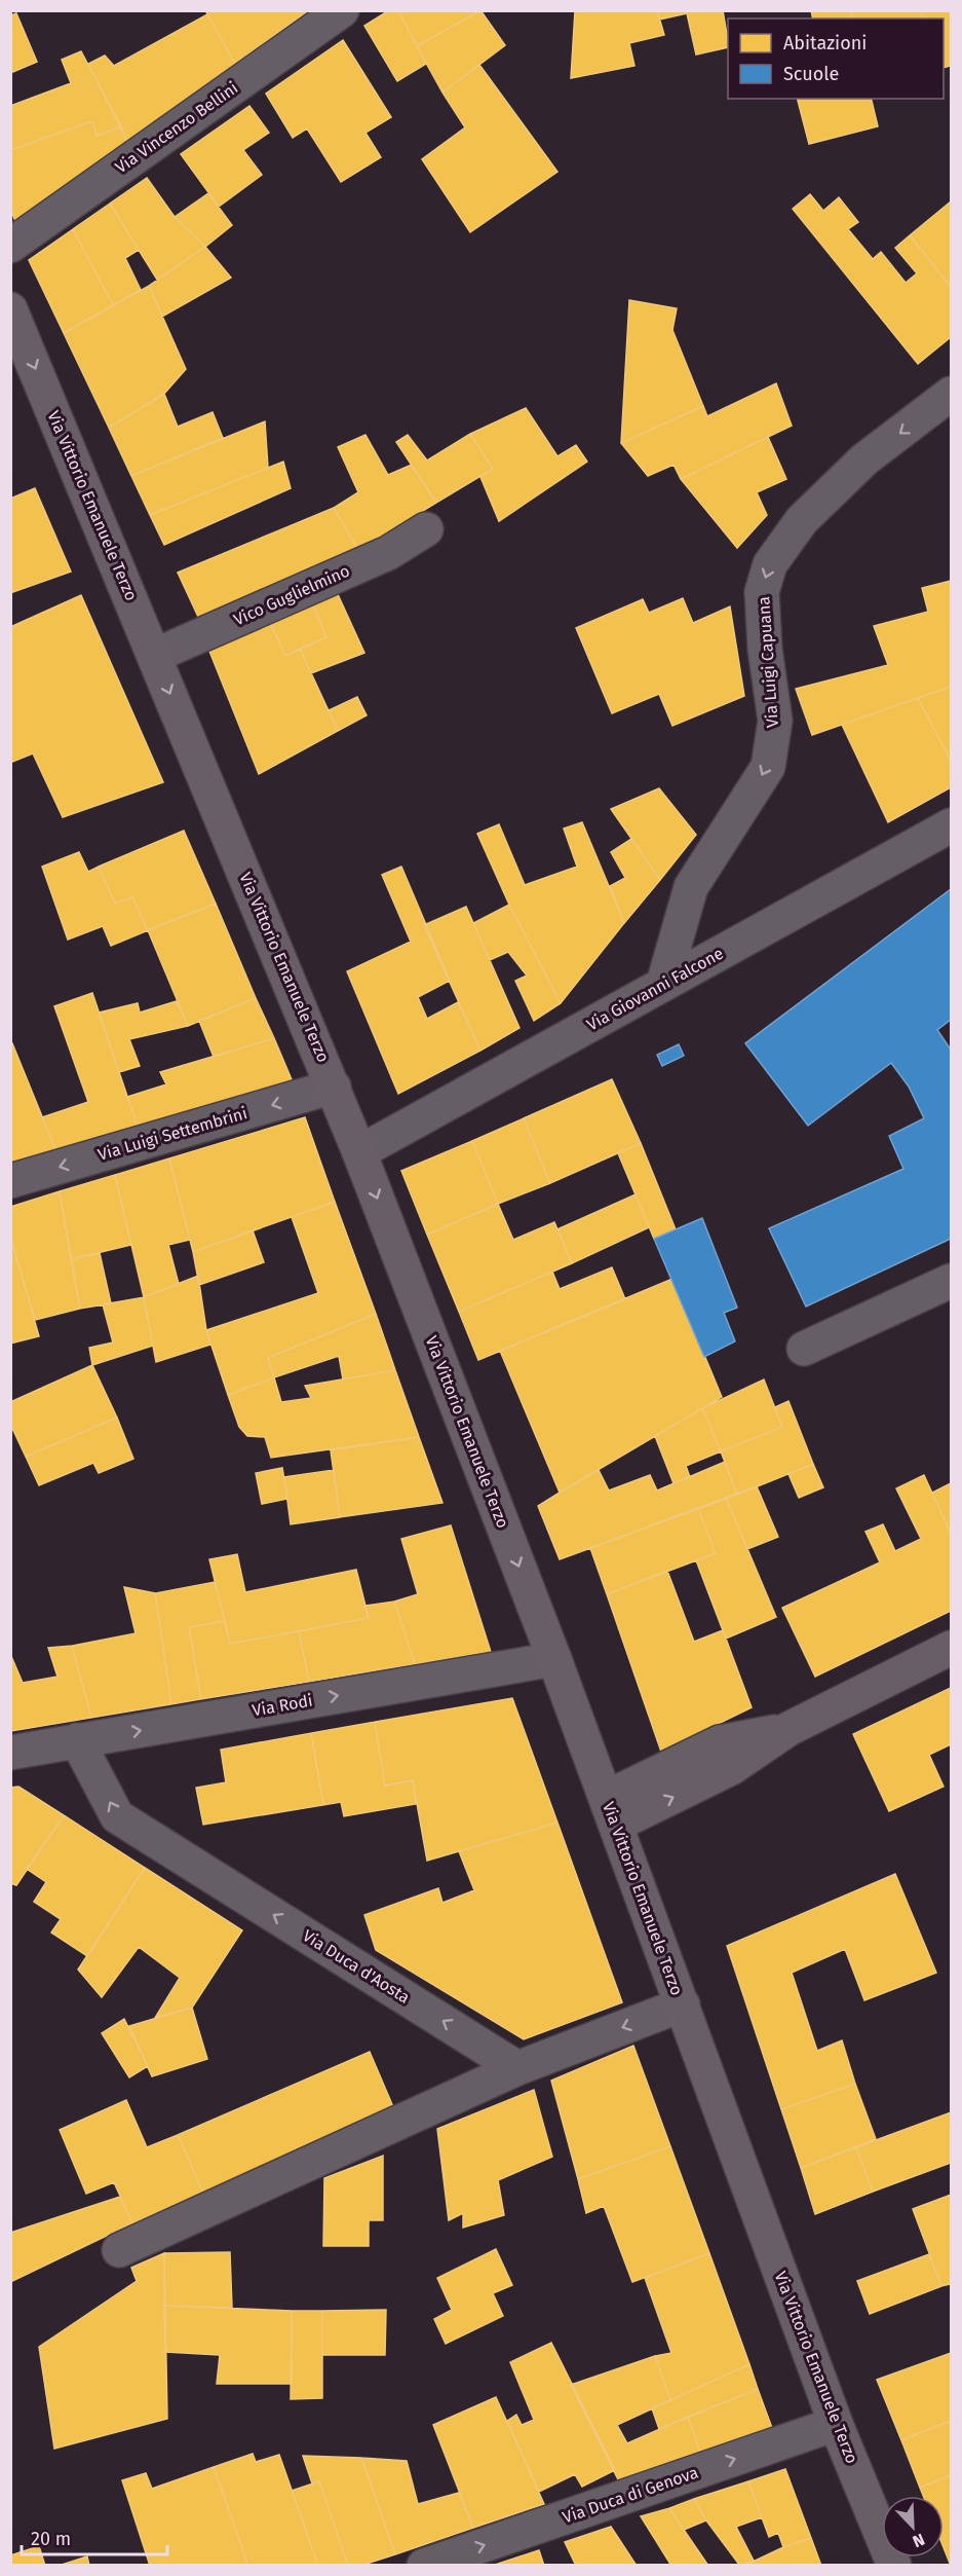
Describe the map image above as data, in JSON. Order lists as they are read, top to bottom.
{
  "streets": {
    "street": [
      "Via Vincenzo Bellini",
      "Via Vittorio Emanuele Terzo",
      "Vico Guglielmino",
      "Via Luigi Capuana",
      "Via Giovanni Falcone",
      "Via Luigi Settembrini",
      "Via Rodi",
      "Via Duca d'Aosta",
      "Via Duca di Genova"
    ]
  },
  "crossings": [
    ["Via Vittorio Emanuele Terzo", "Vico Guglielmino"],
    ["Via Vittorio Emanuele Terzo", "Via Giovanni Falcone"],
    ["Via Vittorio Emanuele Terzo", "Via Luigi Settembrini"],
    ["Via Vittorio Emanuele Terzo", "Via Rodi"],
    ["Via Vittorio Emanuele Terzo", "Via Duca di Genova"],
    ["Via Luigi Capuana", "Via Giovanni Falcone"],
    ["Via Rodi", "Via Duca d'Aosta"]
  ],
  "one_way": [
    "Via Vittorio Emanuele Terzo",
    "Via Luigi Capuana",
    "Via Luigi Settembrini",
    "Via Rodi",
    "Via Duca d'Aosta",
    "Via Duca di Genova"
  ],
  "legend": ["Abitazioni", "Scuole"],
  "scale_bar": "20 m",
  "north": "bottom right"
}
